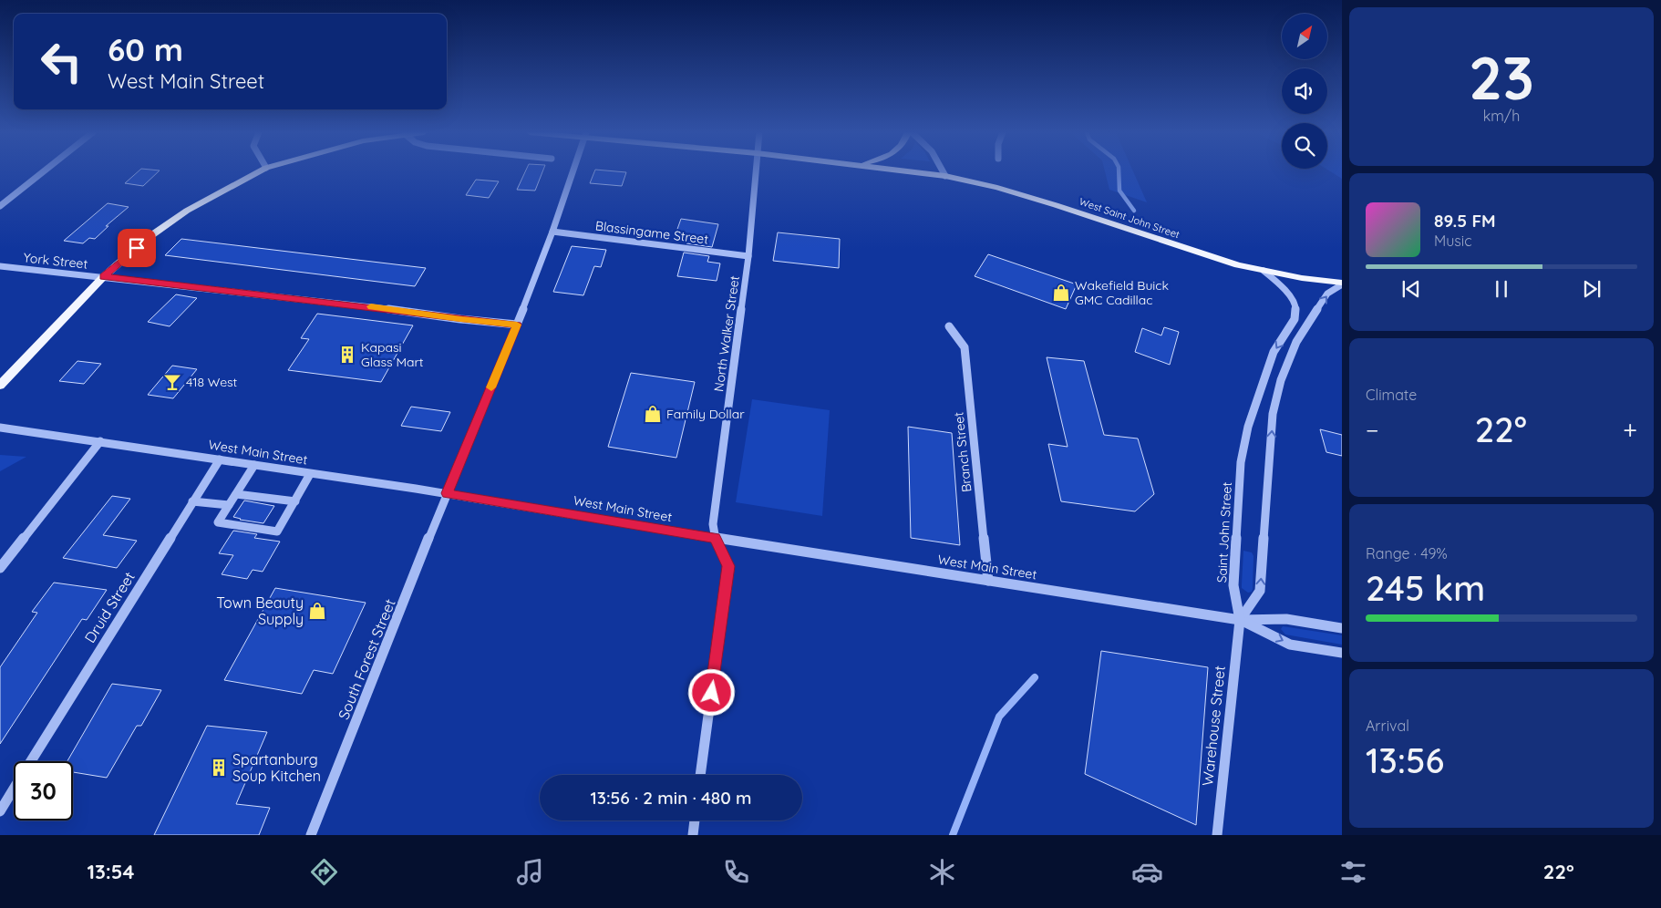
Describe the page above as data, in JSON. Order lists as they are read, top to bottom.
{
  "streets": {
    "main road": ["West Saint John Street"],
    "street": [
      "Blassingame Street",
      "York Street",
      "North Walker Street",
      "West Main Street",
      "Branch Street",
      "Saint John Street",
      "Druid Street",
      "South Forest Street",
      "Warehouse Street"
    ]
  },
  "crossings": [
    ["West Saint John Street", "Saint John Street"],
    ["Blassingame Street", "North Walker Street"],
    ["North Walker Street", "West Main Street"],
    ["West Main Street", "Branch Street"],
    ["West Main Street", "Saint John Street"],
    ["West Main Street", "Druid Street"],
    ["West Main Street", "South Forest Street"],
    ["West Main Street", "Warehouse Street"],
    ["Saint John Street", "Warehouse Street"]
  ],
  "places": {
    "shop": ["Wakefield Buick GMC Cadillac", "Family Dollar", "Town Beauty Supply"],
    "building": ["Kapasi Glass Mart", "Spartanburg Soup Kitchen"],
    "bar": ["418 West"]
  },
  "north": "top right",
  "page": {
    "tile": [
      ["23", "km/h"],
      "Climate",
      ["Range · 49%", "245 km"],
      ["Arrival", "13:56"]
    ],
    "turn": ["60 m", "West Main Street"],
    "song": ["89.5 FM", "Music"],
    "heat": ["−", "22°", "+"],
    "limit": "30",
    "trip": "13:56 · 2 min · 480 m",
    "tabs": ["13:54", "22°"]
  }
}
